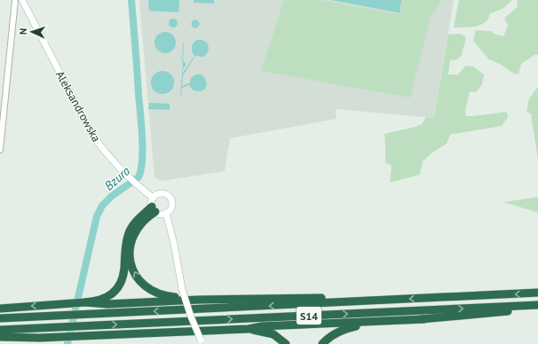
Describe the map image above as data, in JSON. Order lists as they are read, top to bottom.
{
  "streets": {
    "highway": ["S14"],
    "main road": ["Aleksandrowska"]
  },
  "water": ["Bzura"],
  "north": "left"
}
